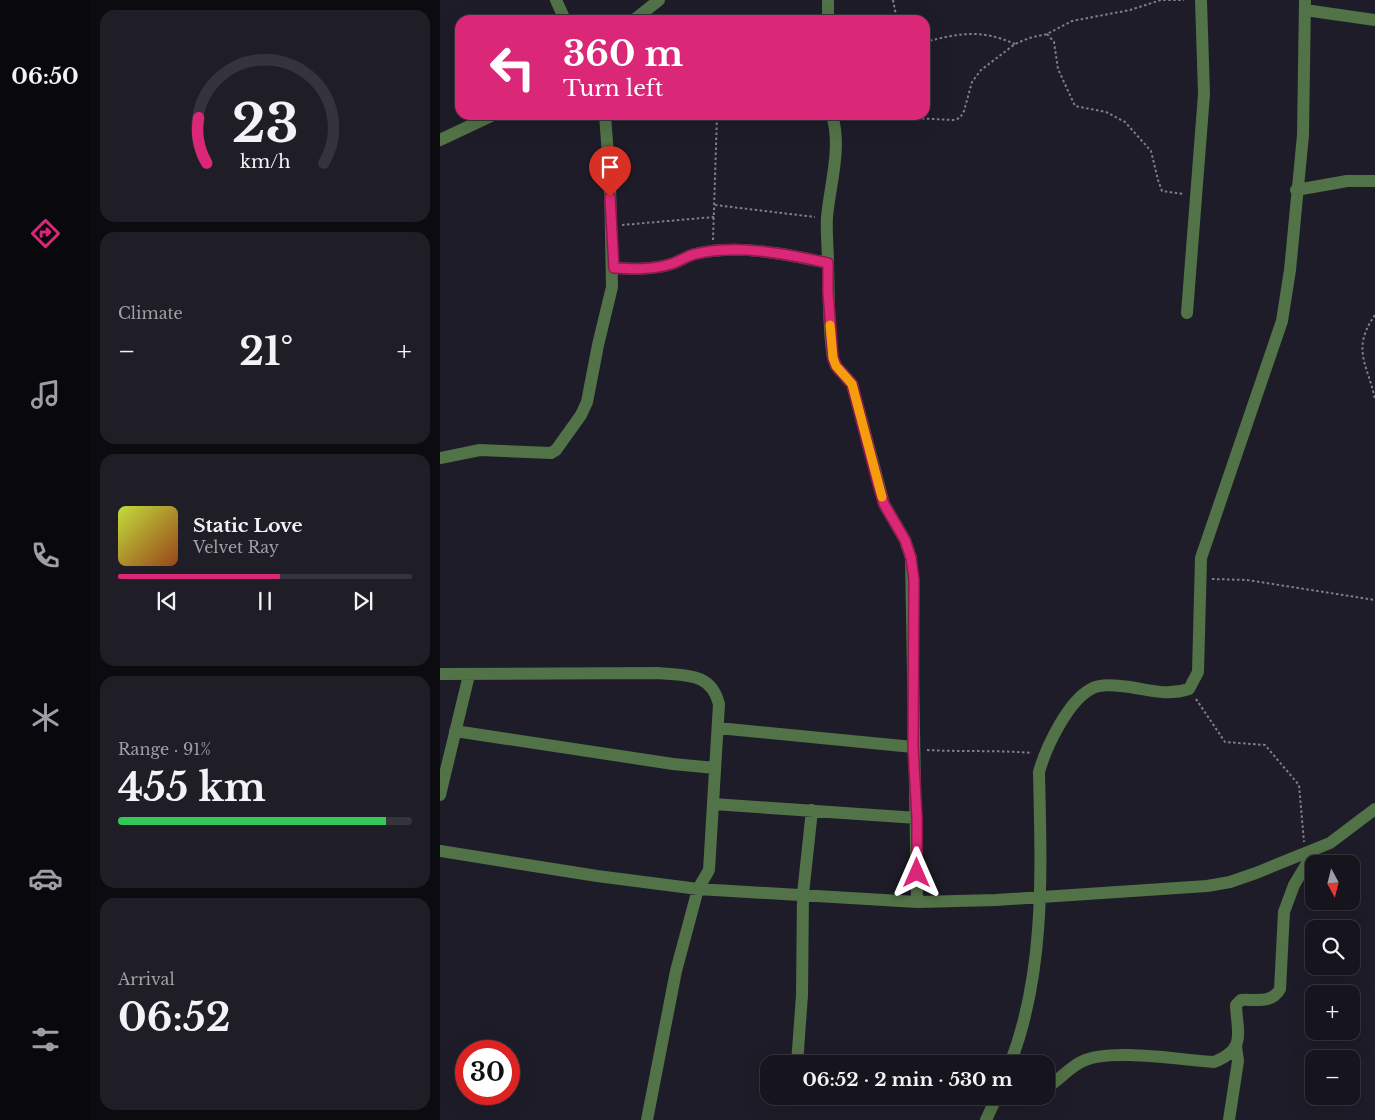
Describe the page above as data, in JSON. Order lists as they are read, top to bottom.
{
  "north": "bottom",
  "page": {
    "tabs": "06:50",
    "turn": ["360 m", "Turn left"],
    "tile": [
      "Climate",
      ["Range · 91%", "455 km"],
      ["Arrival", "06:52"]
    ],
    "heat": ["−", "21°", "+"],
    "song": ["Static Love", "Velvet Ray"],
    "map_buttons": ["+", "−"],
    "limit": "30",
    "trip": "06:52 · 2 min · 530 m",
    "gauge": ["23", "km/h"]
  }
}
